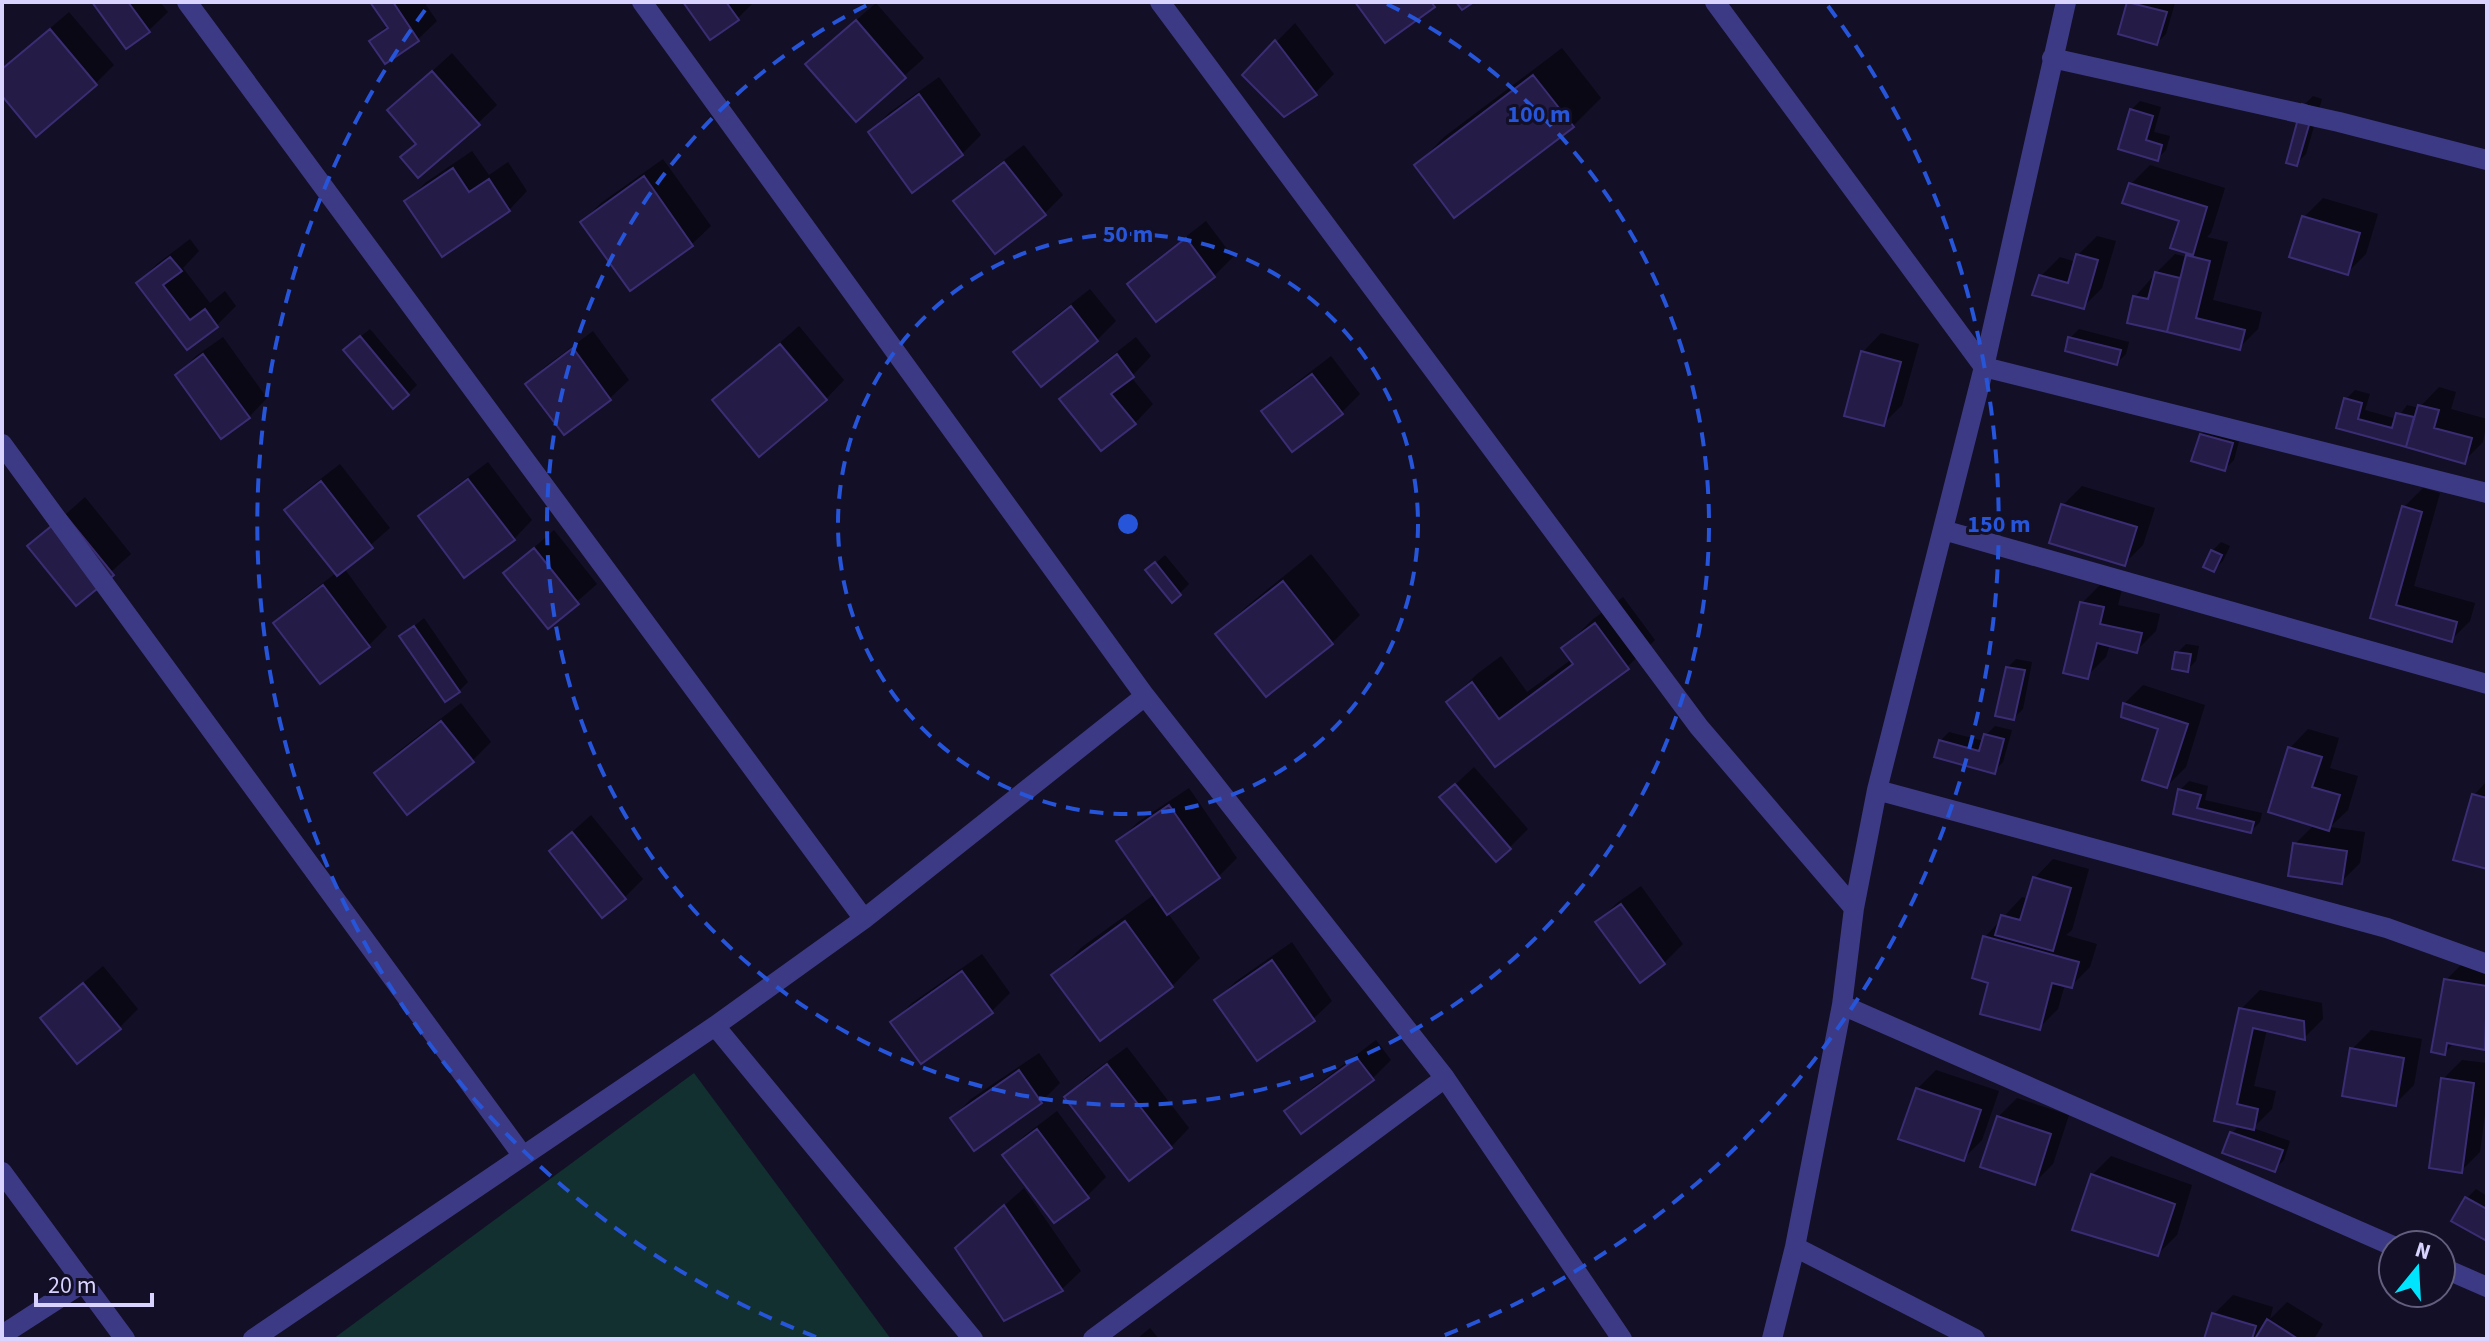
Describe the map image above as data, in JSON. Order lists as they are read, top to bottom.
{
  "scale_bar": "20 m",
  "north": "top",
  "rings": ["100 m", "50 m", "150 m"]
}
